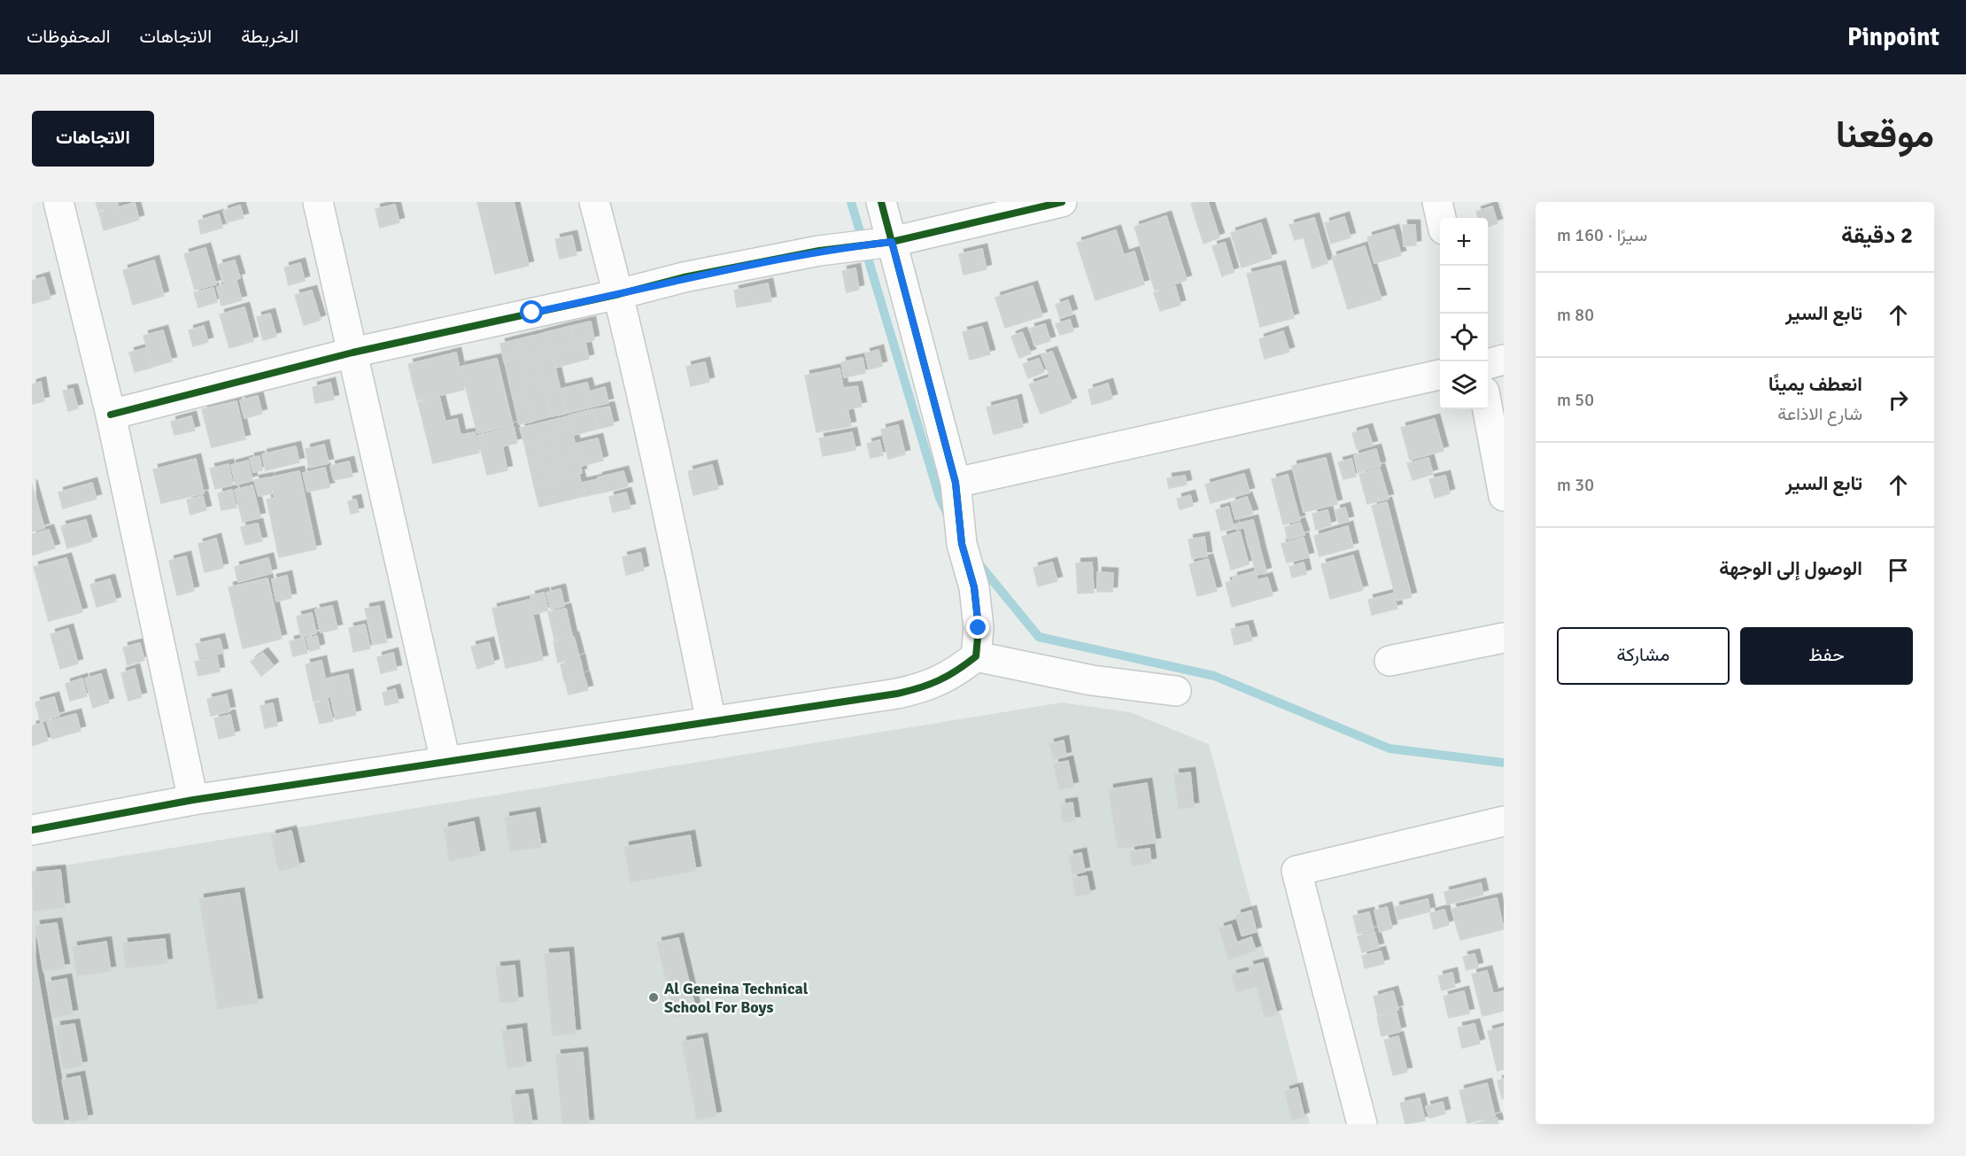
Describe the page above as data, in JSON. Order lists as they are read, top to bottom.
{
  "places": ["Al Geneina Technical School For Boys"],
  "page": {
    "header": "Pinpoint",
    "nav": ["الخريطة", "الاتجاهات", "المحفوظات"],
    "title": "موقعنا",
    "buttons": [
      "الاتجاهات",
      ["حفظ", "مشاركة"]
    ],
    "heading": ["2 دقيقة", "سيرًا · 160 m"],
    "map_buttons": ["+", "−"],
    "list": [
      ["تابع السير", "80 m"],
      ["انعطف يمينًا", "شارع الاذاعة", "50 m"],
      ["تابع السير", "30 m"],
      "الوصول إلى الوجهة"
    ]
  }
}
